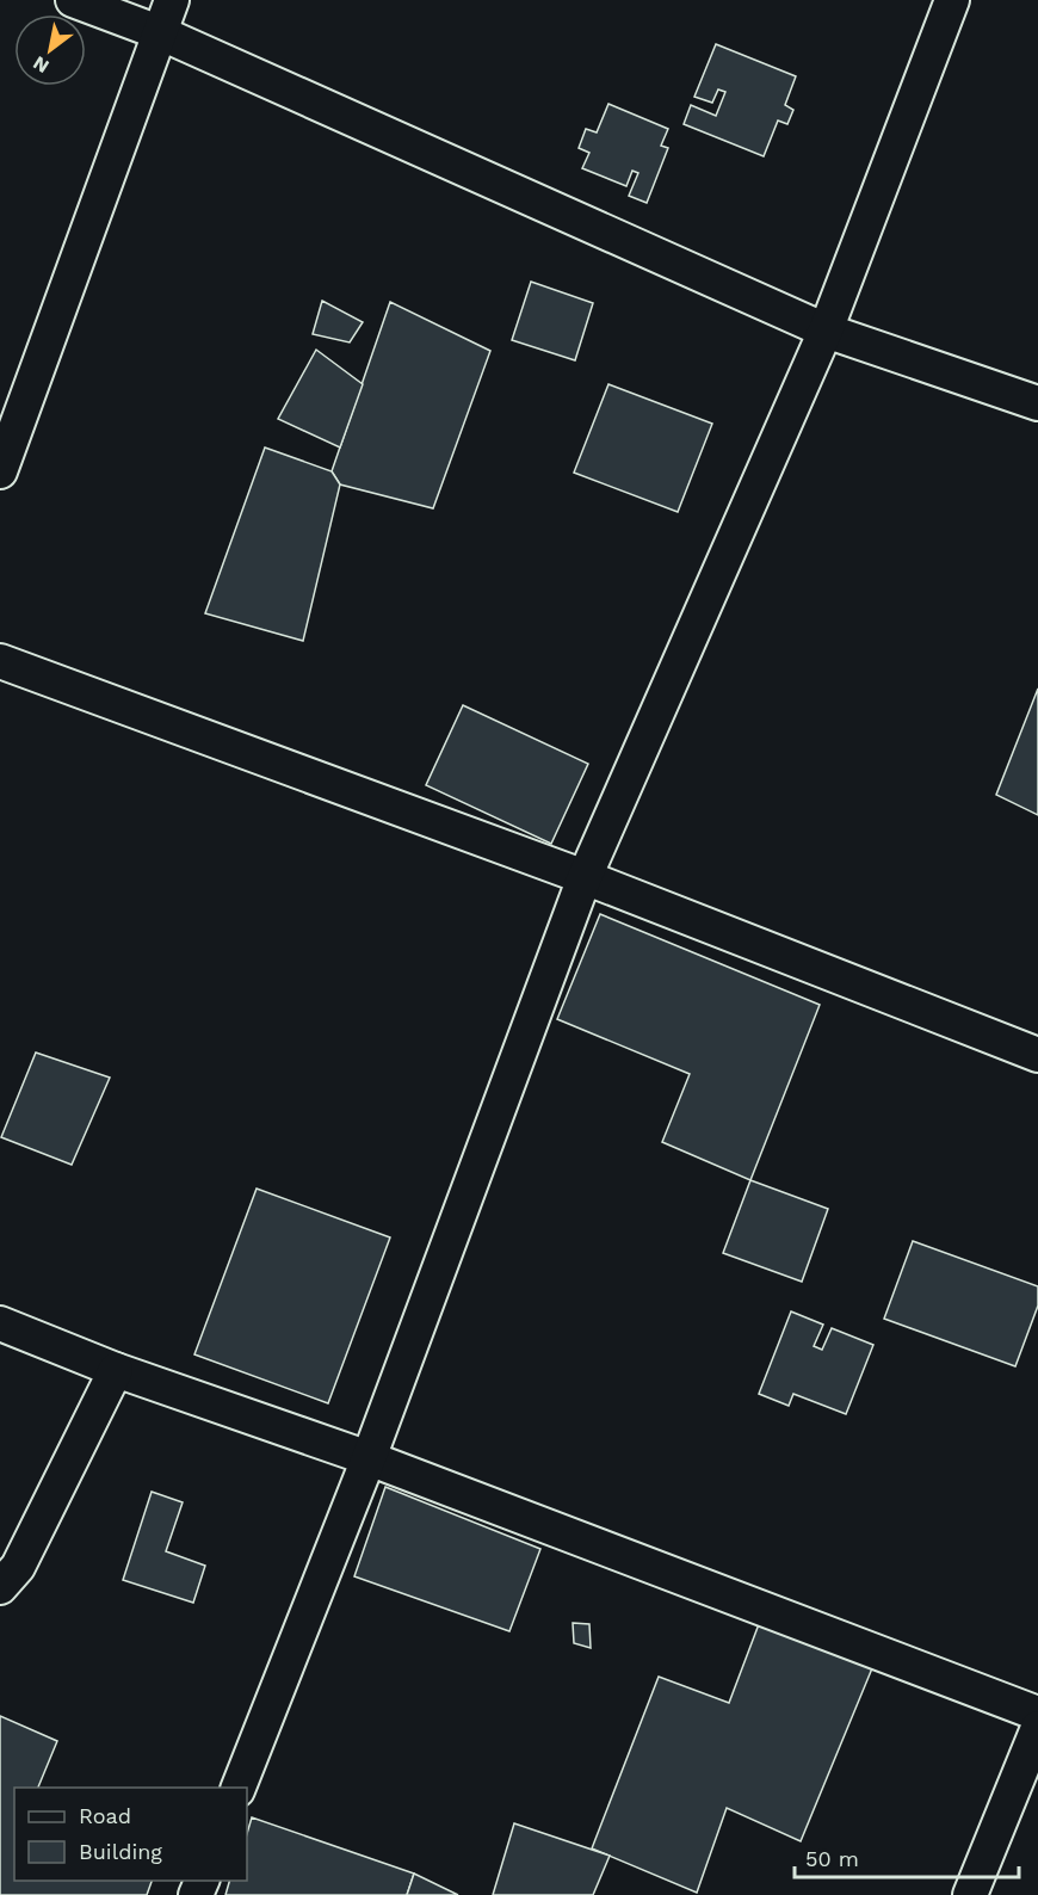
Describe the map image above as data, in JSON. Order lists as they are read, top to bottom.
{
  "legend": ["Road", "Building"],
  "scale_bar": "50 m",
  "north": "bottom left"
}
